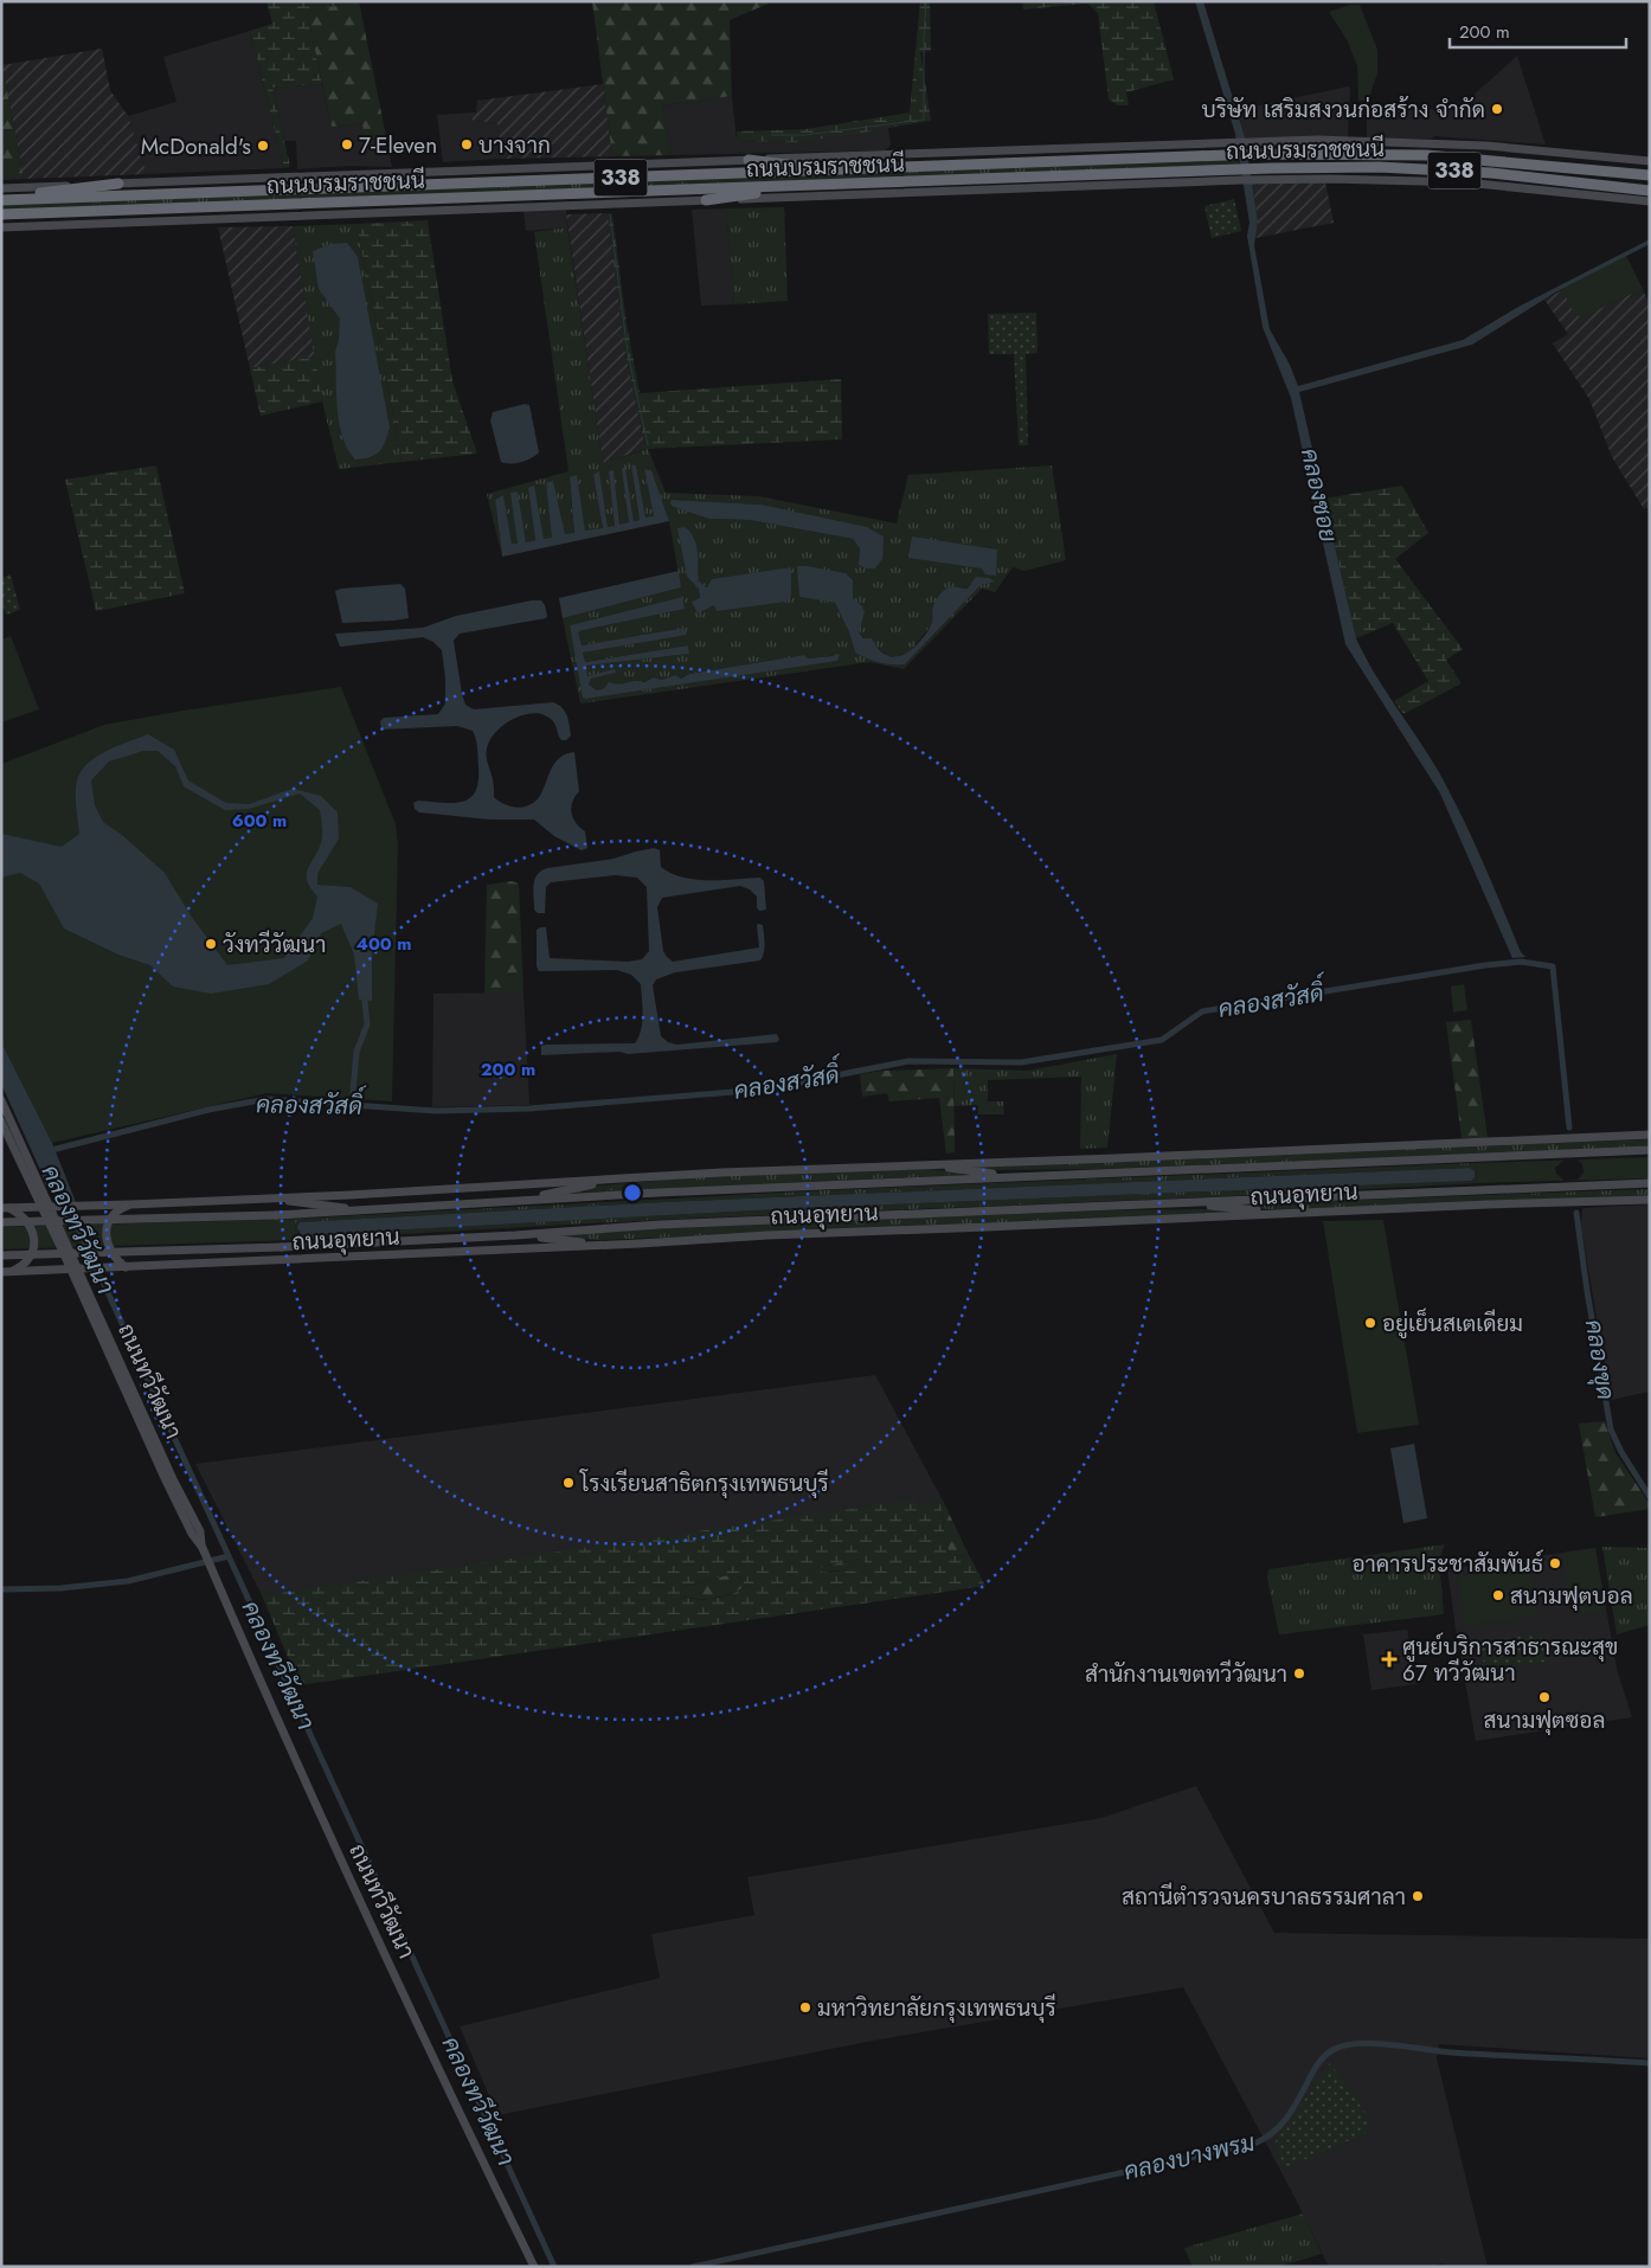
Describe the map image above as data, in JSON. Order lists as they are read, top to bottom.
{
  "streets": {
    "highway": ["ถนนบรมราชชนนี", "338"],
    "main road": ["ถนนอุทยาน", "ถนนทวีวัฒนา"]
  },
  "crossings": [
    ["ถนนอุทยาน", "ถนนทวีวัฒนา"]
  ],
  "water": [
    "คลองซอย",
    "คลองสวัสดิ์",
    "คลองทวีวัฒนา",
    "คลองขุด",
    "คลองบางพรม"
  ],
  "places": {
    "other": [
      "บริษัท เสริมสงวนก่อสร้าง จำกัด",
      "7-Eleven",
      "บางจาก",
      "McDonald's",
      "วังทวีวัฒนา",
      "อยู่เย็นสเตเดียม",
      "โรงเรียนสาธิตกรุงเทพธนบุรี",
      "อาคารประชาสัมพันธ์",
      "สนามฟุตบอล",
      "สำนักงานเขตทวีวัฒนา",
      "สนามฟุตซอล",
      "สถานีตำรวจนครบาลธรรมศาลา",
      "มหาวิทยาลัยกรุงเทพธนบุรี"
    ],
    "health": ["ศูนย์บริการสาธารณะสุข 67 ทวีวัฒนา"]
  },
  "scale_bar": "200 m",
  "rings": ["600 m", "400 m", "200 m"]
}
